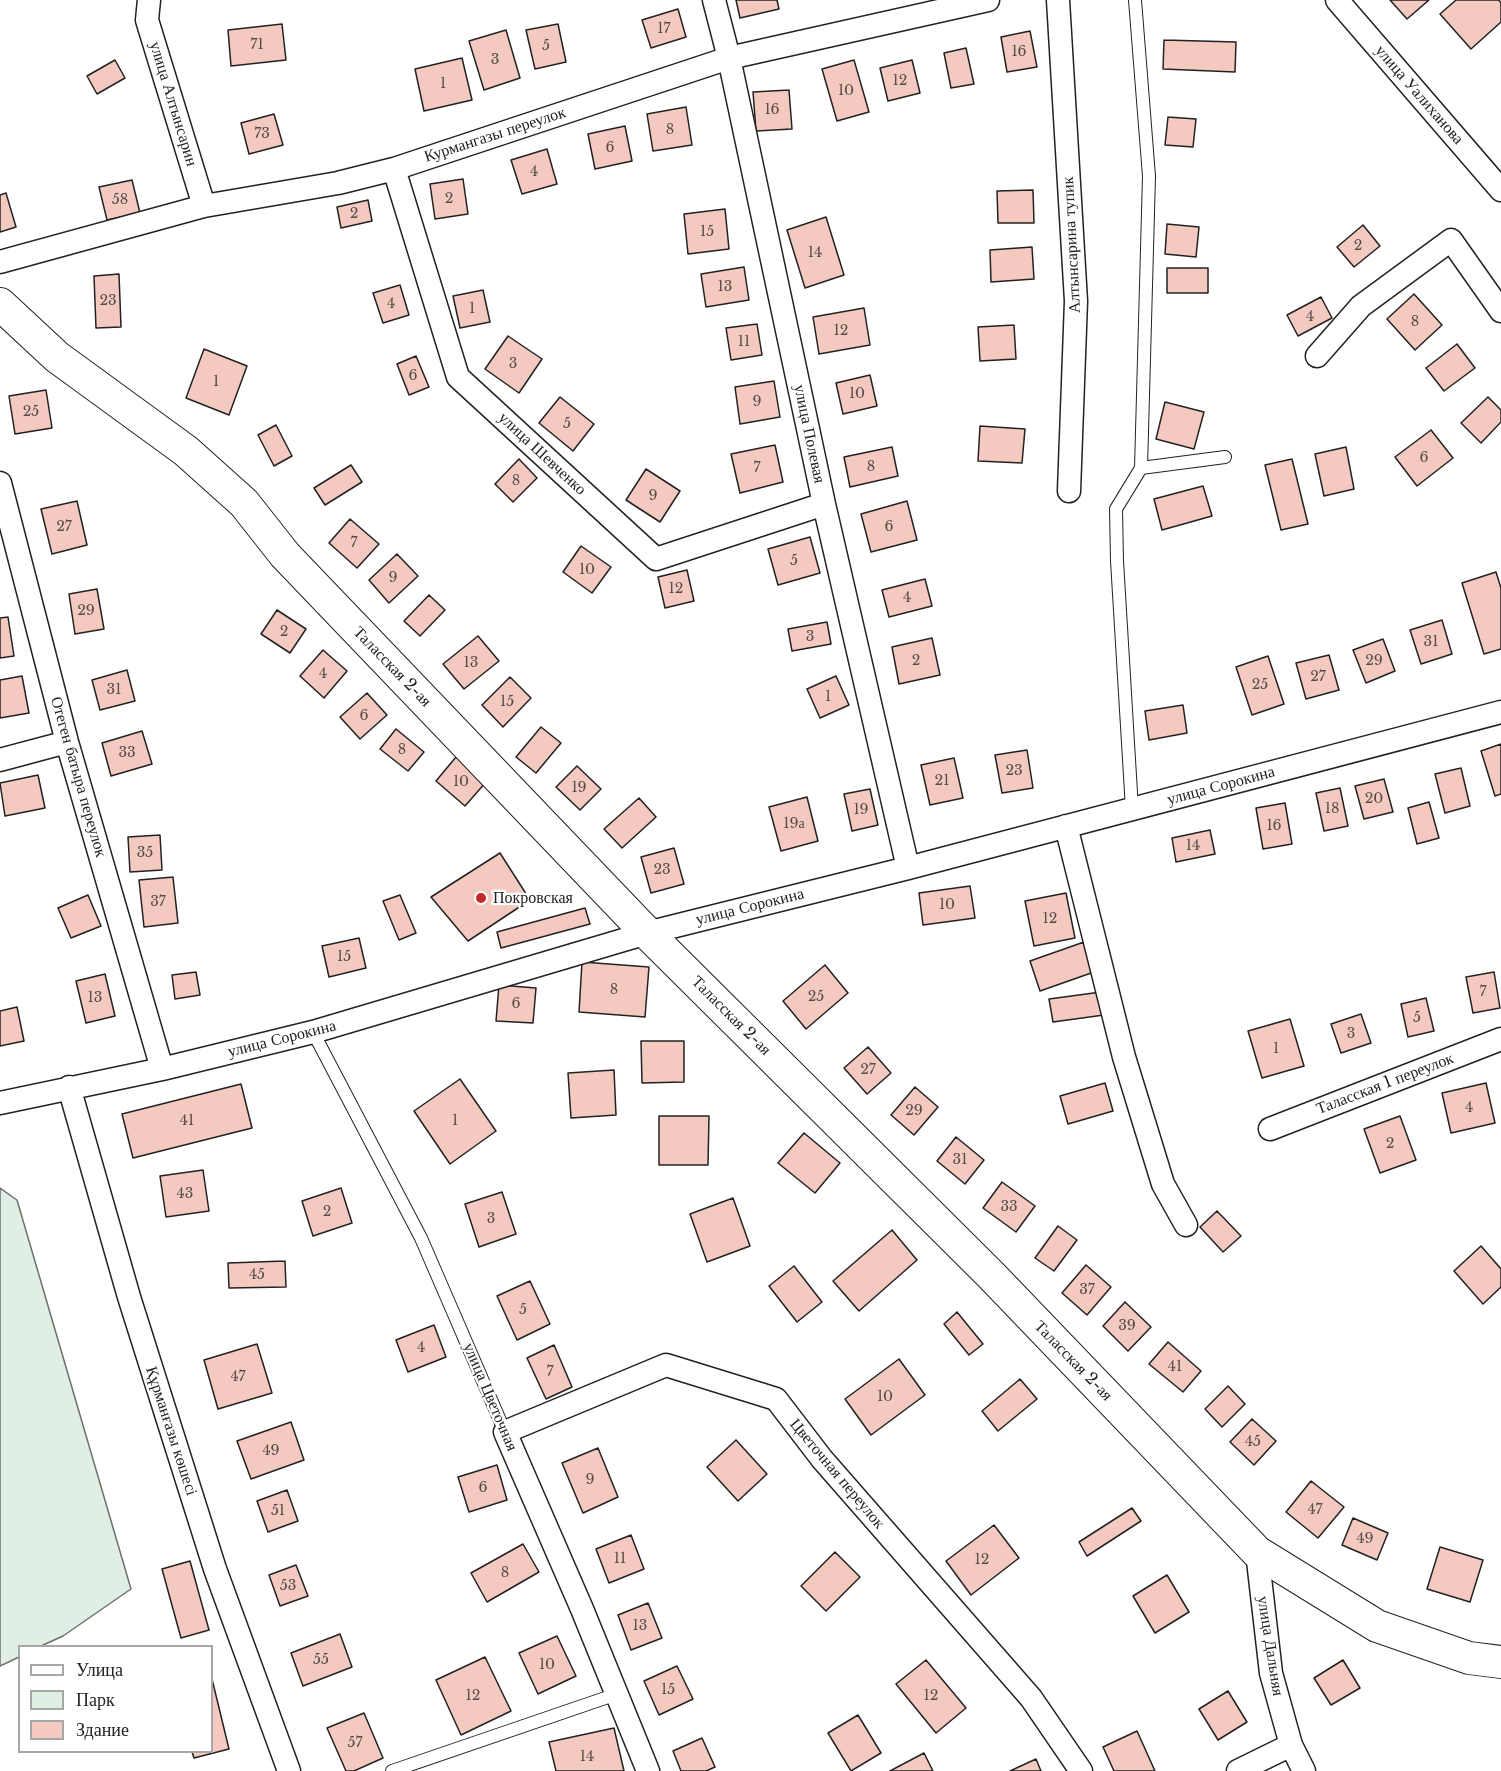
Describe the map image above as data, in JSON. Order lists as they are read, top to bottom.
{
  "streets": {
    "street": [
      "улица Уалиханова",
      "улица Алтынсарин",
      "Курмангазы переулок",
      "Алтынсарина тупик",
      "улица Полевая",
      "улица Шевченко",
      "Таласская 2-ая",
      "Отеген батыра переулок",
      "улица Сорокина",
      "Таласская 1 переулок",
      "улица Цветочная",
      "Құрманғазы көшесі",
      "Цветочная переулок",
      "улица Дальняя"
    ]
  },
  "crossings": [
    ["улица Алтынсарин", "Курмангазы переулок"],
    ["Курмангазы переулок", "улица Полевая"],
    ["Курмангазы переулок", "улица Шевченко"],
    ["улица Полевая", "улица Шевченко"],
    ["улица Полевая", "улица Сорокина"],
    ["Таласская 2-ая", "улица Сорокина"],
    ["Таласская 2-ая", "улица Дальняя"],
    ["Отеген батыра переулок", "улица Сорокина"],
    ["улица Сорокина", "улица Цветочная"],
    ["улица Сорокина", "Құрманғазы көшесі"],
    ["улица Цветочная", "Цветочная переулок"]
  ],
  "places": ["Покровская"],
  "house_numbers": [
    "17",
    "71",
    "5",
    "16",
    "3",
    "12",
    "1",
    "10",
    "16",
    "8",
    "73",
    "6",
    "4",
    "2",
    "58",
    "2",
    "15",
    "2",
    "14",
    "13",
    "23",
    "4",
    "1",
    "4",
    "8",
    "12",
    "11",
    "3",
    "6",
    "1",
    "10",
    "9",
    "25",
    "5",
    "6",
    "8",
    "7",
    "8",
    "9",
    "27",
    "6",
    "7",
    "5",
    "10",
    "9",
    "12",
    "4",
    "29",
    "2",
    "3",
    "31",
    "2",
    "29",
    "13",
    "4",
    "27",
    "25",
    "31",
    "1",
    "15",
    "6",
    "8",
    "33",
    "23",
    "21",
    "10",
    "19",
    "20",
    "18",
    "19",
    "19а",
    "16",
    "14",
    "35",
    "23",
    "37",
    "10",
    "12",
    "15",
    "8",
    "7",
    "25",
    "13",
    "6",
    "5",
    "3",
    "1",
    "27",
    "4",
    "29",
    "41",
    "1",
    "2",
    "31",
    "43",
    "33",
    "2",
    "3",
    "45",
    "37",
    "5",
    "39",
    "4",
    "41",
    "7",
    "47",
    "10",
    "45",
    "49",
    "9",
    "6",
    "47",
    "51",
    "49",
    "11",
    "12",
    "8",
    "53",
    "13",
    "55",
    "10",
    "15",
    "12",
    "12",
    "57",
    "14"
  ],
  "legend": ["Улица", "Парк", "Здание"]
}
